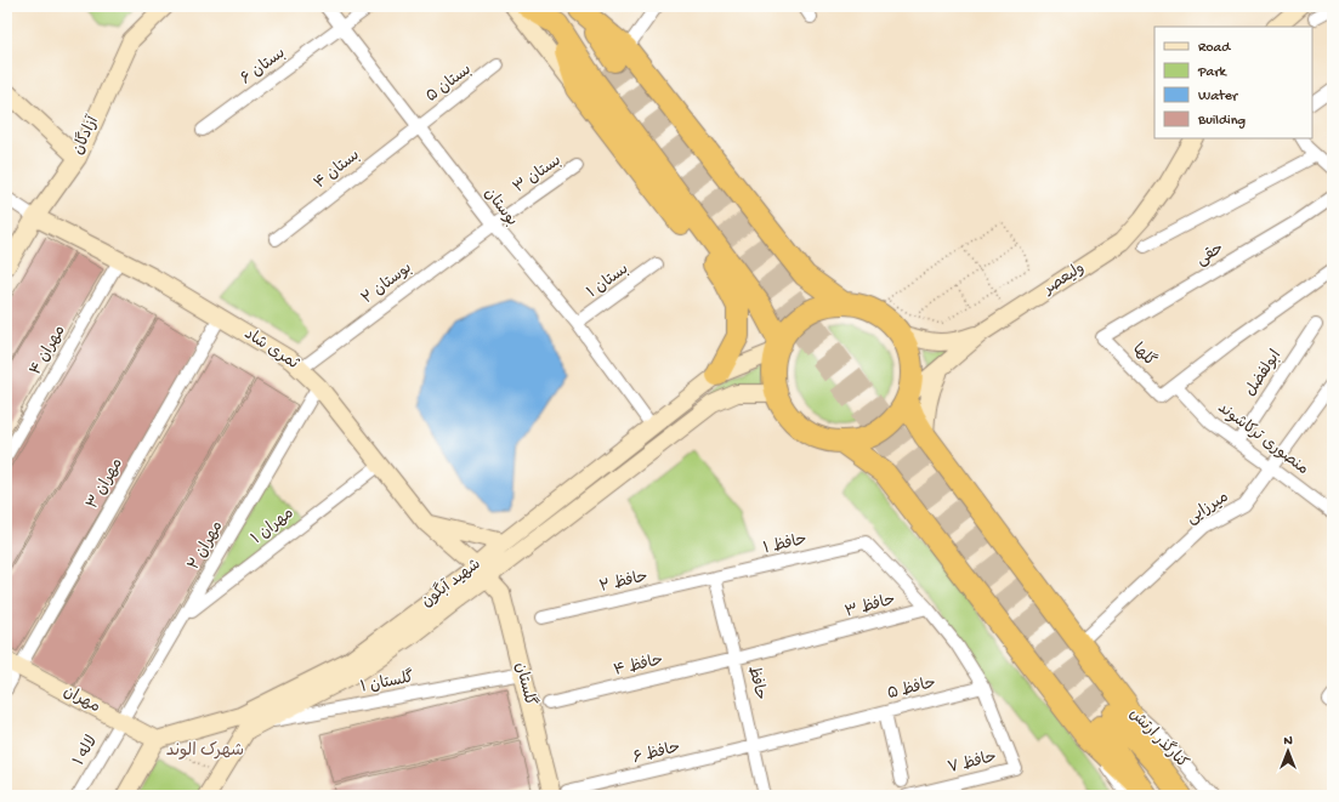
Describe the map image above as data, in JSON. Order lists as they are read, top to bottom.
{
  "streets": {
    "main road": [
      "آزادگان",
      "ولیعصر",
      "ثمری شاد",
      "شهید آبگون",
      "گلستان",
      "مهران"
    ],
    "street": [
      "بستان ۶",
      "بستان ۵",
      "بستان ۴",
      "بستان ۳",
      "بوستان",
      "حقی",
      "بستان ۱",
      "بوستان ۲",
      "مهران ۴",
      "گلها",
      "ابولفضل",
      "منصوری ترکاشوند",
      "مهران ۳",
      "میرزایی",
      "۱ مهران",
      "حافظ ۱",
      "مهران ۲",
      "حافظ ۲",
      "حافظ ۳",
      "حافظ ۴",
      "گلستان ۱",
      "حافظ",
      "حافظ ۵",
      "کنارگذر ارتش",
      "لاله ۱",
      "حافظ ۶",
      "حافظ ۷"
    ]
  },
  "crossings": [
    ["بستان ۶", "بوستان"],
    ["بستان ۵", "بستان ۴"],
    ["بستان ۵", "بوستان"],
    ["آزادگان", "ثمری شاد"],
    ["بستان ۴", "بوستان"],
    ["بستان ۳", "بوستان"],
    ["بستان ۳", "بوستان ۲"],
    ["بوستان", "بستان ۱"],
    ["بوستان", "بوستان ۲"],
    ["بوستان", "شهید آبگون"],
    ["حقی", "گلها"],
    ["ولیعصر", "شهید آبگون"],
    ["بوستان ۲", "ثمری شاد"],
    ["ثمری شاد", "مهران ۴"],
    ["ثمری شاد", "مهران ۳"],
    ["ثمری شاد", "۱ مهران"],
    ["ثمری شاد", "مهران ۲"],
    ["ثمری شاد", "شهید آبگون"],
    ["ثمری شاد", "گلستان"],
    ["گلها", "منصوری ترکاشوند"],
    ["ابولفضل", "منصوری ترکاشوند"],
    ["منصوری ترکاشوند", "میرزایی"],
    ["مهران ۳", "مهران"],
    ["۱ مهران", "مهران ۲"],
    ["حافظ ۱", "حافظ ۲"],
    ["حافظ ۱", "حافظ ۳"],
    ["حافظ ۱", "حافظ"],
    ["مهران ۲", "مهران"],
    ["مهران ۲", "لاله ۱"],
    ["حافظ ۲", "حافظ"],
    ["شهید آبگون", "گلستان ۱"],
    ["شهید آبگون", "گلستان"],
    ["شهید آبگون", "مهران"],
    ["حافظ ۳", "حافظ ۴"],
    ["حافظ ۳", "حافظ"],
    ["حافظ ۴", "حافظ"],
    ["گلستان ۱", "گلستان"],
    ["حافظ", "حافظ ۵"],
    ["حافظ", "حافظ ۶"],
    ["گلستان", "حافظ ۶"],
    ["حافظ ۵", "حافظ ۶"],
    ["حافظ ۵", "حافظ ۷"],
    ["مهران", "لاله ۱"]
  ],
  "districts": ["شهرک الوند"],
  "legend": [
    "Road",
    "Park",
    "Water",
    "Building"
  ],
  "north": "top"
}
